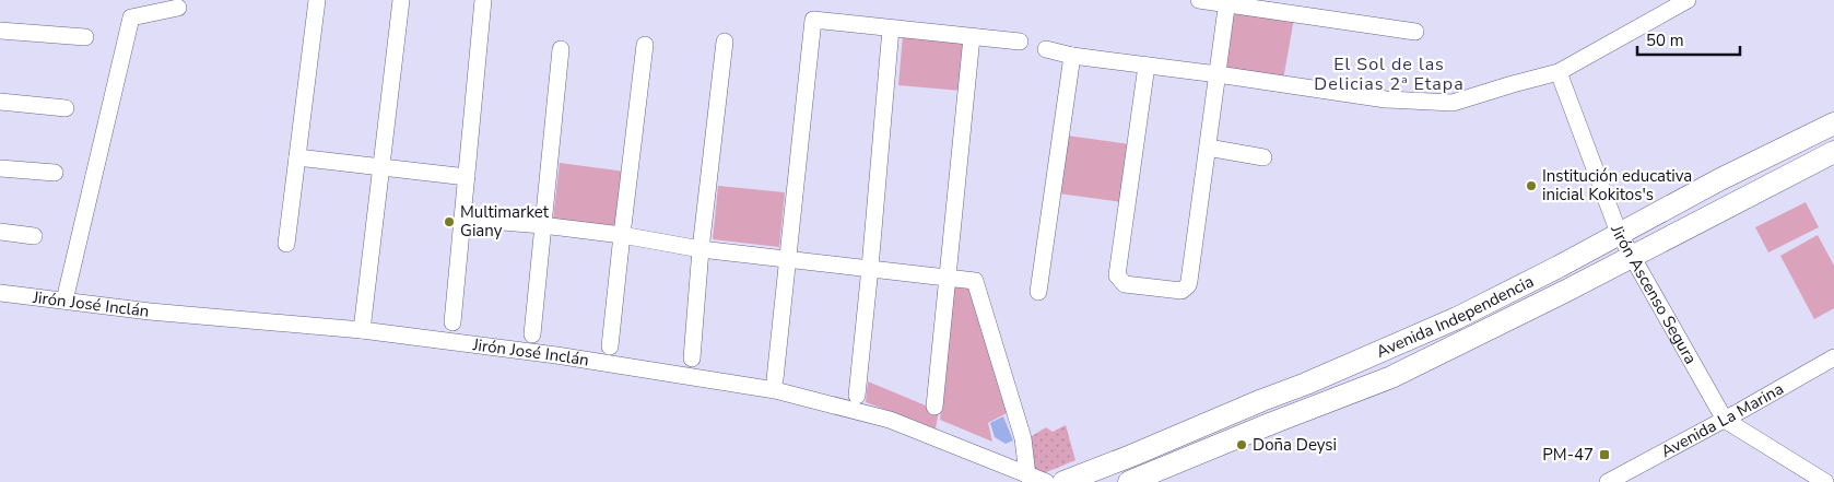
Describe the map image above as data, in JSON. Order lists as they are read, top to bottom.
{
  "streets": {
    "main road": ["Avenida Independencia"],
    "street": ["Jirón Ascenso Segura", "Jirón José Inclán", "Avenida La Marina"]
  },
  "crossings": [
    ["Jirón Ascenso Segura", "Avenida Independencia"],
    ["Jirón Ascenso Segura", "Avenida La Marina"]
  ],
  "districts": ["El Sol de las Delicias 2ª Etapa"],
  "places": {
    "other": ["Institución educativa inicial Kokitos's", "Multimarket Giany", "Doña Deysi"],
    "transit": ["PM-47"]
  },
  "scale_bar": "50 m"
}
